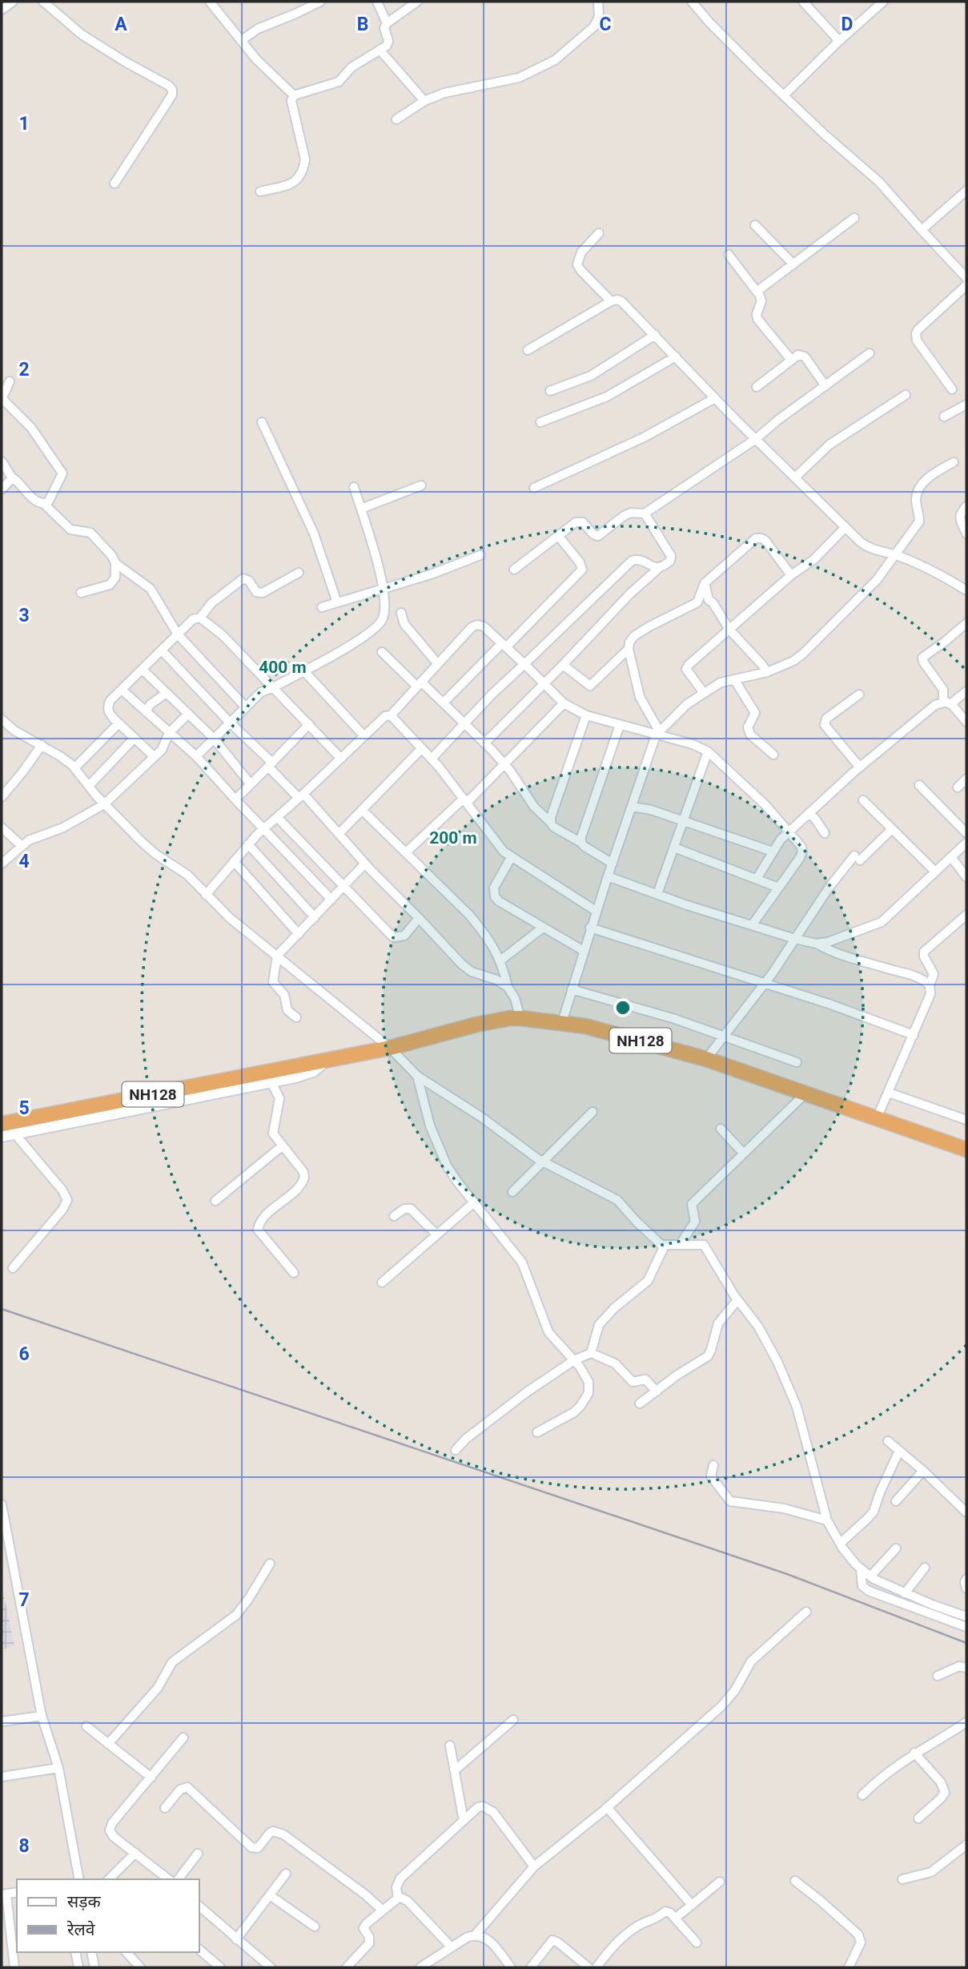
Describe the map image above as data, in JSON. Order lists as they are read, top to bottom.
{
  "streets": {
    "highway": ["NH128"]
  },
  "legend": ["सड़क", "रेलवे"],
  "grid": {
    "columns": [
      "A",
      "B",
      "C",
      "D"
    ],
    "rows": [
      "1",
      "2",
      "3",
      "4",
      "5",
      "6",
      "7",
      "8"
    ]
  },
  "rings": ["400 m", "200 m"]
}
